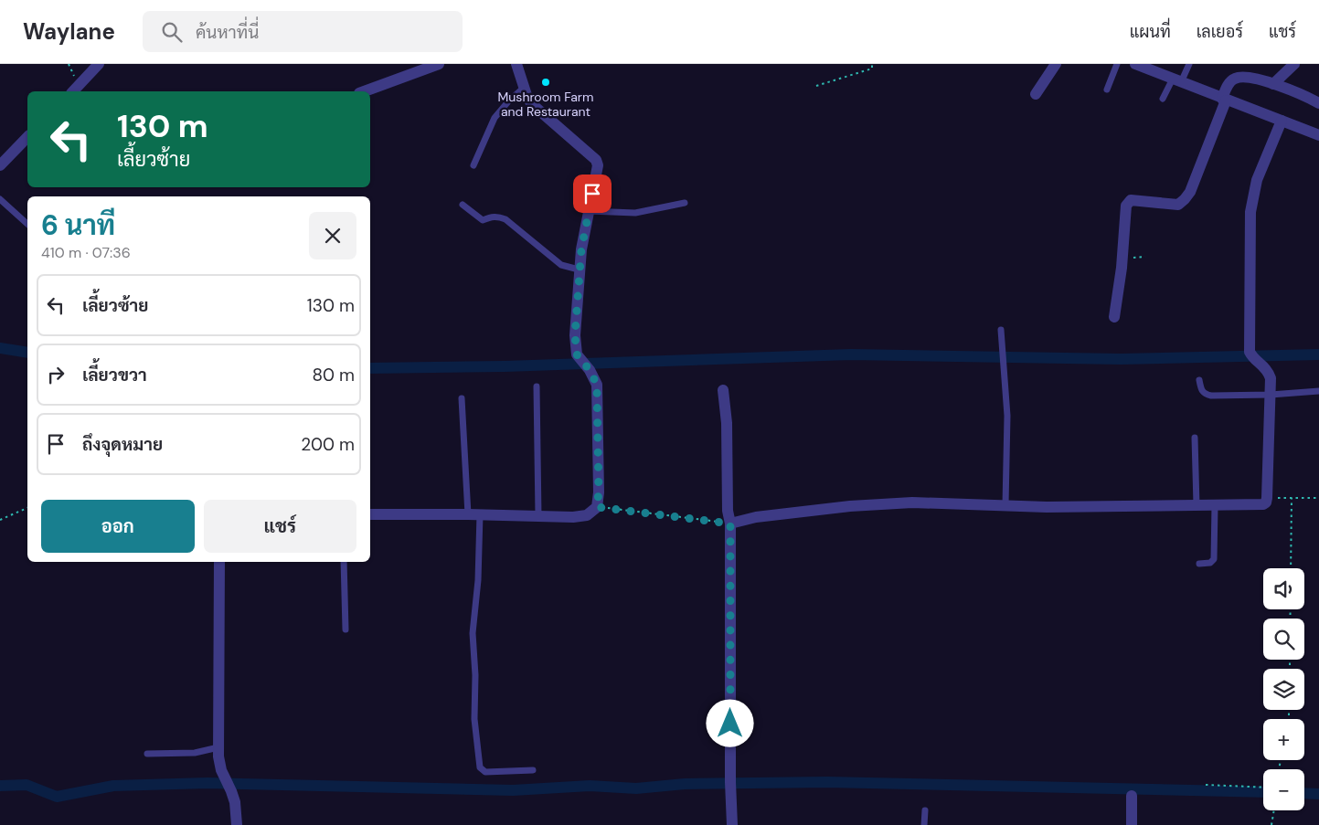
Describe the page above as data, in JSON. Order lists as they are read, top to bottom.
{
  "places": ["Mushroom Farm and Restaurant"],
  "page": {
    "header": "Waylane",
    "search": "ค้นหาที่นี่",
    "nav": ["แผนที่", "เลเยอร์", "แชร์"],
    "turn": ["130 m", "เลี้ยวซ้าย"],
    "heading": ["6 นาที", "410 m · 07:36"],
    "list": [
      {
        "name": "เลี้ยวซ้าย",
        "value": "130 m"
      },
      {
        "name": "เลี้ยวขวา",
        "value": "80 m"
      },
      {
        "name": "ถึงจุดหมาย",
        "value": "200 m"
      }
    ],
    "buttons": ["ออก", "แชร์"],
    "map_buttons": ["+", "−"]
  }
}
